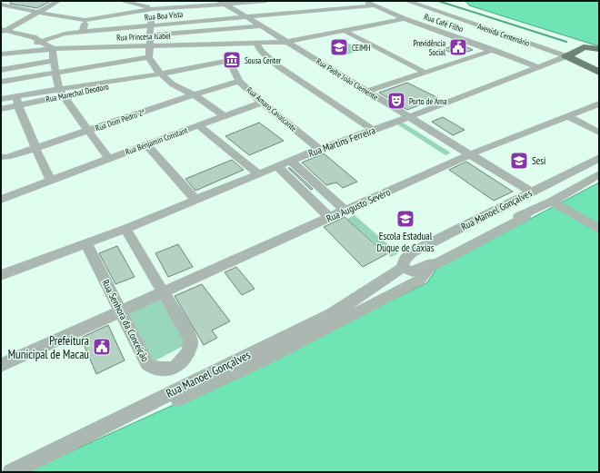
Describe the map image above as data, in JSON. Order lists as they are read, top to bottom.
{
  "streets": {
    "main road": ["Avenida Centenário", "Rua Martins Ferreira"],
    "street": [
      "Rua Boa Vista",
      "Rua Café Filho",
      "Rua Princesa Isabel",
      "Rua Padre João Clemente",
      "Rua Marechal Deodoro",
      "Rua Amaro Cavalcante",
      "Rua Dom Pedro 2ª",
      "Rua Benjamin Constant",
      "Rua Augusto Sevéro",
      "Rua Manoel Gonçalves",
      "Rua Senhora da Conceição"
    ]
  },
  "crossings": [
    ["Rua Boa Vista", "Rua Café Filho"],
    ["Rua Boa Vista", "Rua Princesa Isabel"],
    ["Rua Boa Vista", "Rua Padre João Clemente"],
    ["Rua Café Filho", "Rua Princesa Isabel"],
    ["Rua Café Filho", "Rua Martins Ferreira"],
    ["Avenida Centenário", "Rua Martins Ferreira"],
    ["Rua Princesa Isabel", "Rua Padre João Clemente"],
    ["Rua Princesa Isabel", "Rua Amaro Cavalcante"],
    ["Rua Padre João Clemente", "Rua Martins Ferreira"],
    ["Rua Padre João Clemente", "Rua Augusto Sevéro"],
    ["Rua Padre João Clemente", "Rua Manoel Gonçalves"],
    ["Rua Marechal Deodoro", "Rua Amaro Cavalcante"],
    ["Rua Amaro Cavalcante", "Rua Dom Pedro 2ª"],
    ["Rua Amaro Cavalcante", "Rua Benjamin Constant"],
    ["Rua Amaro Cavalcante", "Rua Martins Ferreira"],
    ["Rua Martins Ferreira", "Rua Senhora da Conceição"],
    ["Rua Augusto Sevéro", "Rua Senhora da Conceição"]
  ],
  "places": {
    "school or university": ["CEIMH", "Sesi", "Escola Estadual Duque de Caxias"],
    "public building": ["Previdência Social", "Prefeitura Municipal de Macau"],
    "museum": ["Sousa Center"],
    "theatre": ["Porto de Ama"]
  }
}
